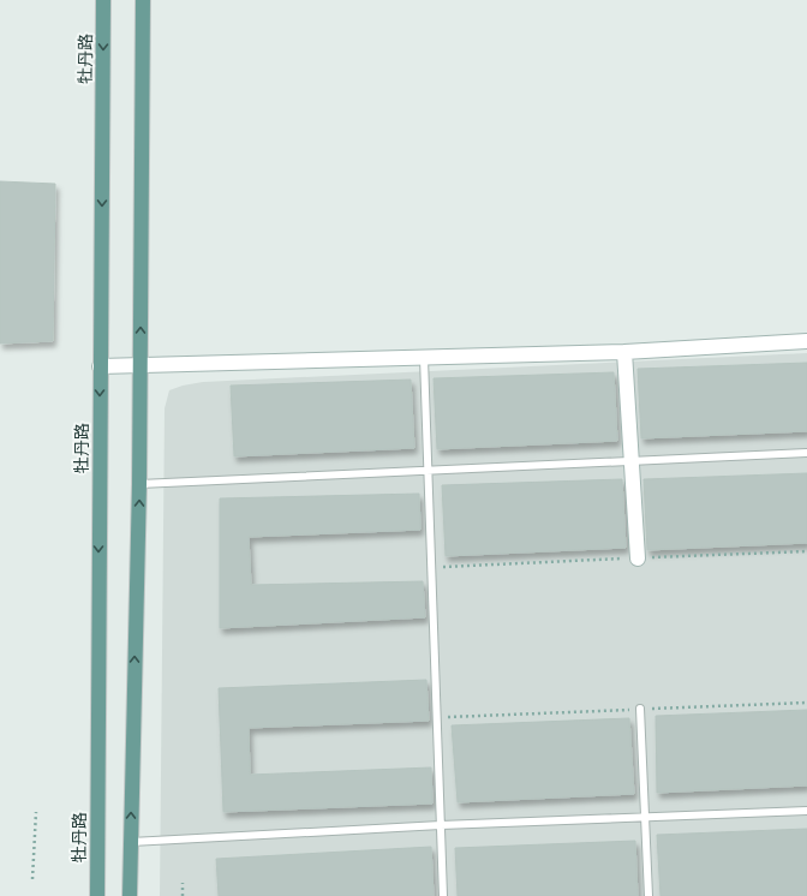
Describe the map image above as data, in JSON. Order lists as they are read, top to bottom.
{
  "streets": {
    "main road": ["牡丹路"]
  }
}
